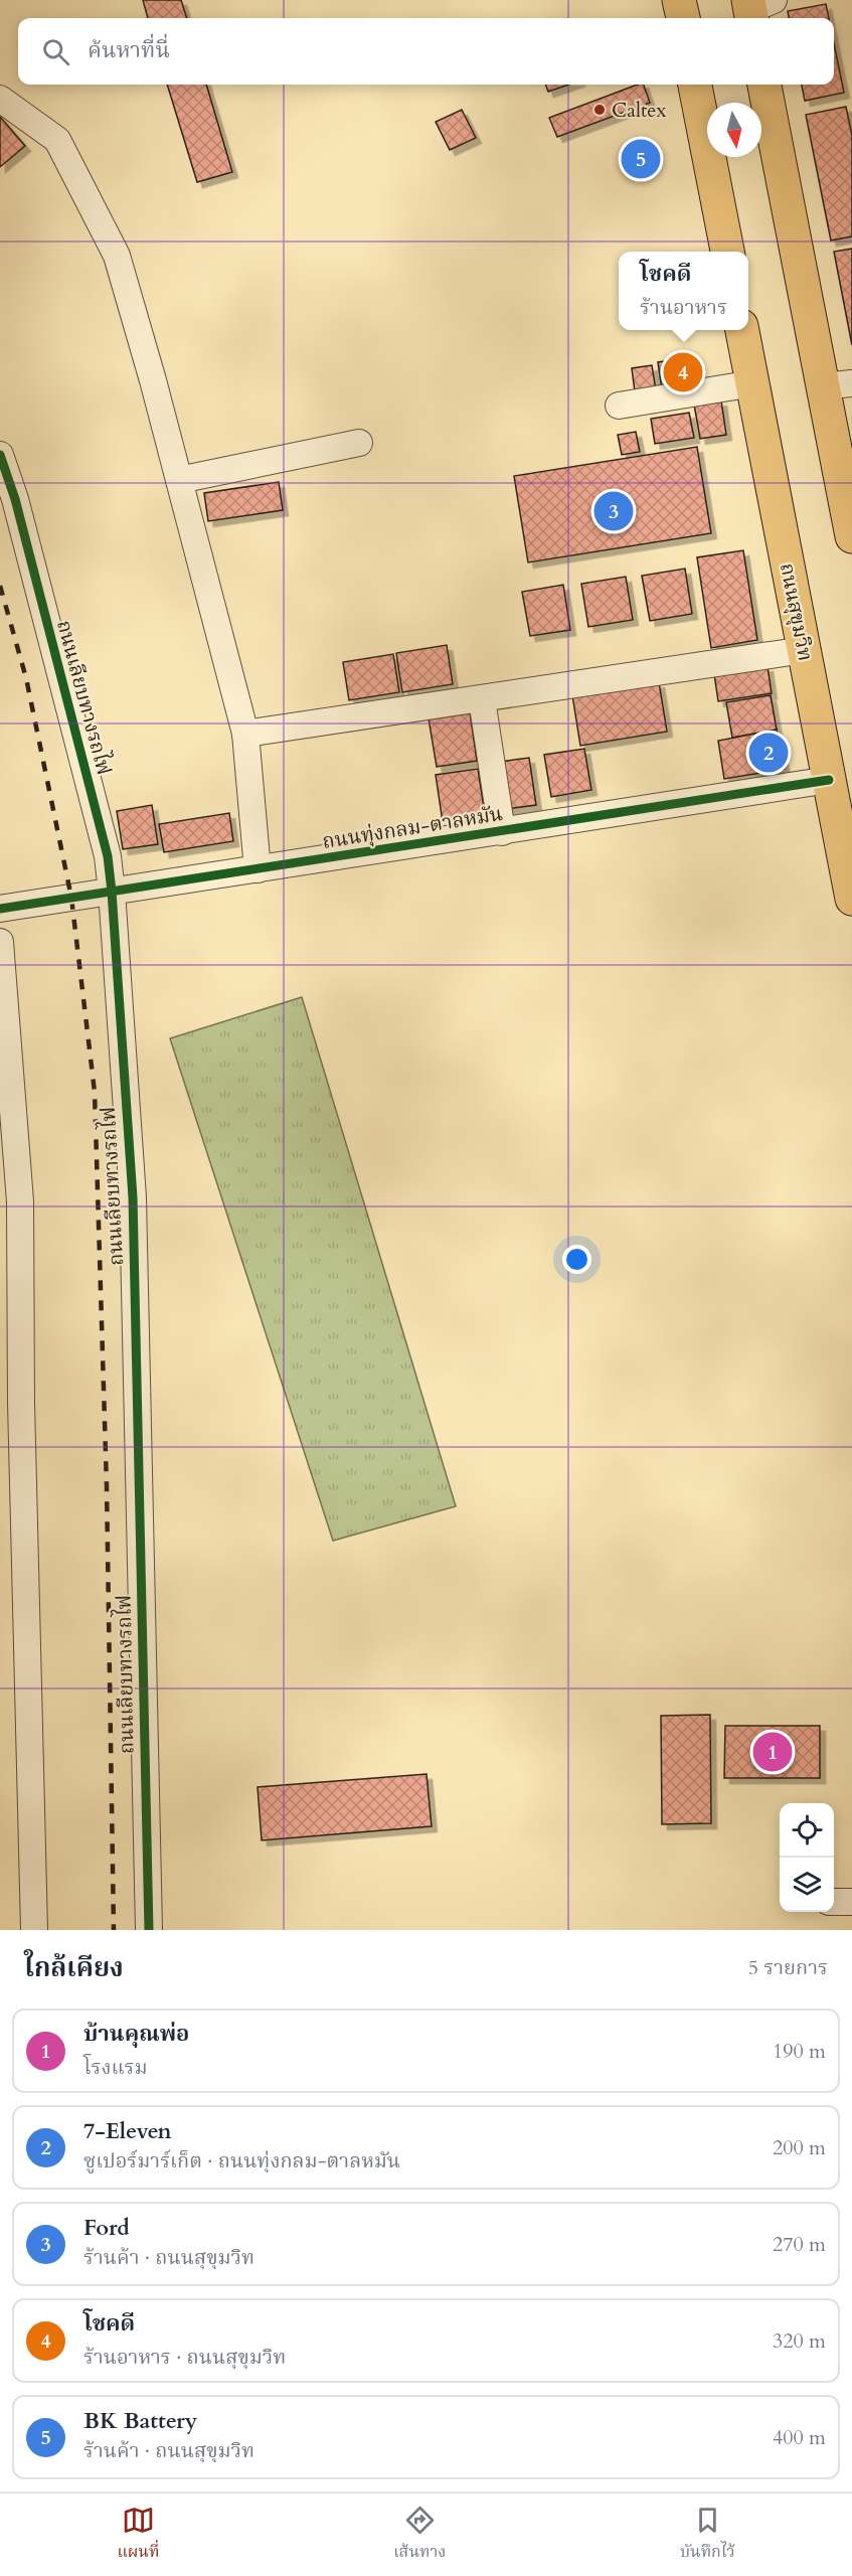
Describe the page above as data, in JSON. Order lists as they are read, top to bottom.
{
  "streets": {
    "highway": ["ถนนสุขุมวิท"],
    "street": ["ถนนเลียบทางรถไฟ", "ถนนทุ่งกลม-ตาลหมัน"]
  },
  "crossings": [
    ["ถนนสุขุมวิท", "ถนนทุ่งกลม-ตาลหมัน"],
    ["ถนนเลียบทางรถไฟ", "ถนนทุ่งกลม-ตาลหมัน"]
  ],
  "places": ["Caltex"],
  "north": "bottom",
  "page": {
    "search": "ค้นหาที่นี่",
    "pins": [
      "5",
      "4",
      "3",
      "2",
      "1"
    ],
    "popup": ["โชคดี", "ร้านอาหาร"],
    "heading": ["ใกล้เคียง", "5 รายการ"],
    "list": [
      {
        "mark": "1",
        "name": "บ้านคุณพ่อ",
        "note": "โรงแรม",
        "value": "190 m"
      },
      {
        "mark": "2",
        "name": "7-Eleven",
        "note": "ซูเปอร์มาร์เก็ต · ถนนทุ่งกลม-ตาลหมัน",
        "value": "200 m"
      },
      {
        "mark": "3",
        "name": "Ford",
        "note": "ร้านค้า · ถนนสุขุมวิท",
        "value": "270 m"
      },
      {
        "mark": "4",
        "name": "โชคดี",
        "note": "ร้านอาหาร · ถนนสุขุมวิท",
        "value": "320 m"
      },
      {
        "mark": "5",
        "name": "BK Battery",
        "note": "ร้านค้า · ถนนสุขุมวิท",
        "value": "400 m"
      }
    ],
    "nav": ["แผนที่", "เส้นทาง", "บันทึกไว้"]
  }
}
